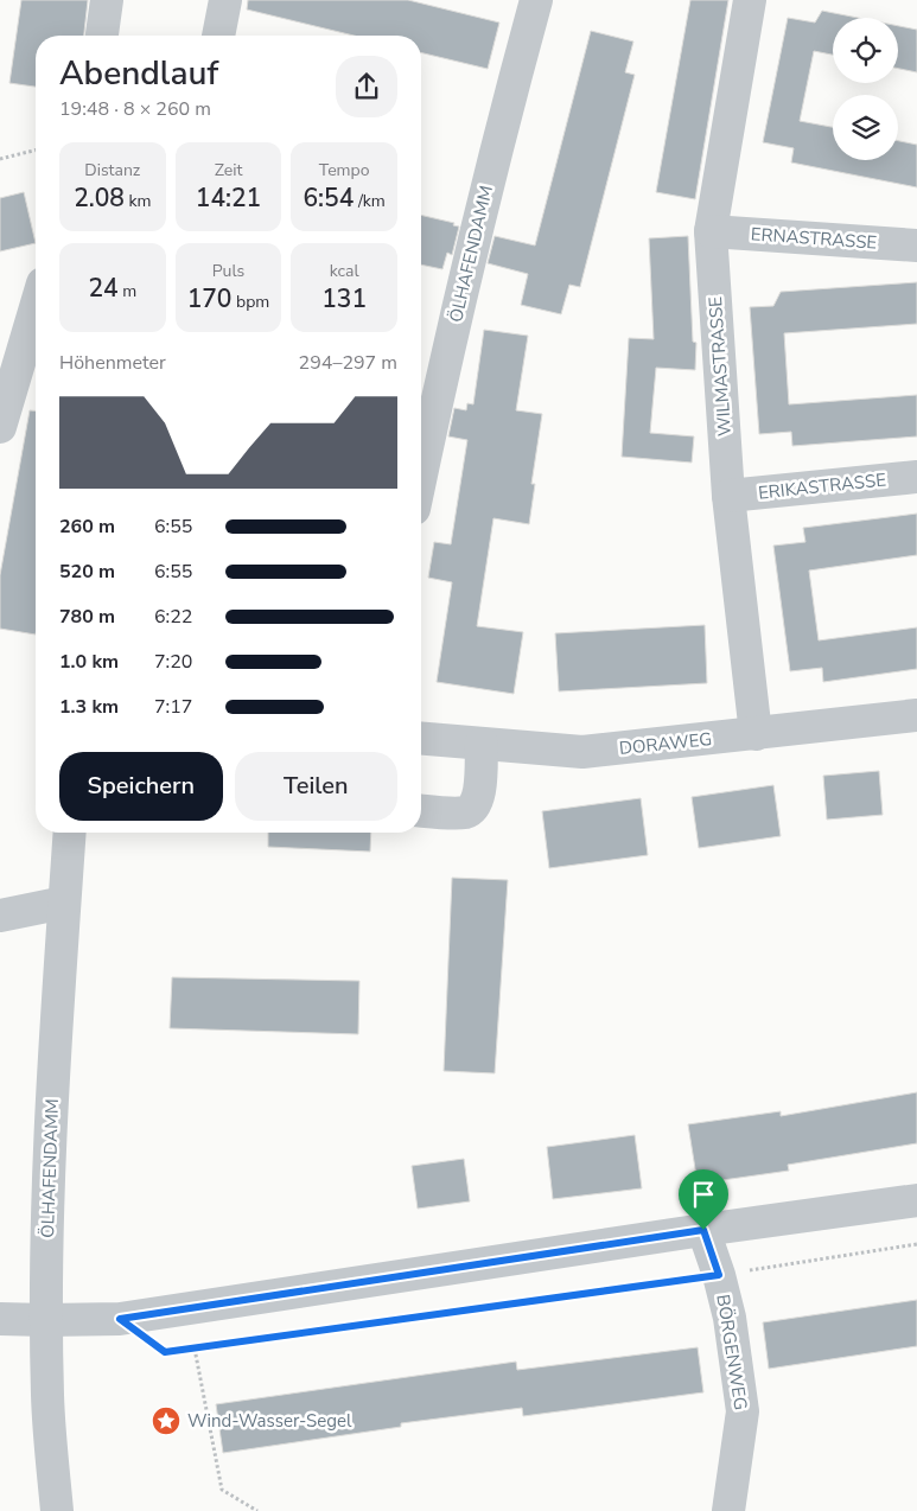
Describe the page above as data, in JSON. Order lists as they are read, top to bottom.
{
  "streets": {
    "street": [
      "ERNASTRASSE",
      "ÖLHAFENDAMM",
      "WILMASTRASSE",
      "ERIKASTRASSE",
      "DORAWEG",
      "BÖRGENWEG"
    ]
  },
  "crossings": [
    ["ERNASTRASSE", "WILMASTRASSE"],
    ["WILMASTRASSE", "ERIKASTRASSE"],
    ["WILMASTRASSE", "DORAWEG"]
  ],
  "places": {
    "place": ["Wind-Wasser-Segel"]
  },
  "page": {
    "heading": ["Abendlauf", "19:48 · 8 × 260 m"],
    "stats": [
      ["Distanz", "2.08 km"],
      ["Zeit", "14:21"],
      ["Tempo", "6:54 /km"],
      ["24 m"],
      ["Puls", "170 bpm"],
      ["kcal", "131"]
    ],
    "chart": ["Höhenmeter", "294–297 m"],
    "list": [
      {
        "name": "260 m",
        "note": "6:55"
      },
      {
        "name": "520 m",
        "note": "6:55"
      },
      {
        "name": "780 m",
        "note": "6:22"
      },
      {
        "name": "1.0 km",
        "note": "7:20"
      },
      {
        "name": "1.3 km",
        "note": "7:17"
      }
    ],
    "buttons": ["Speichern", "Teilen"]
  }
}
